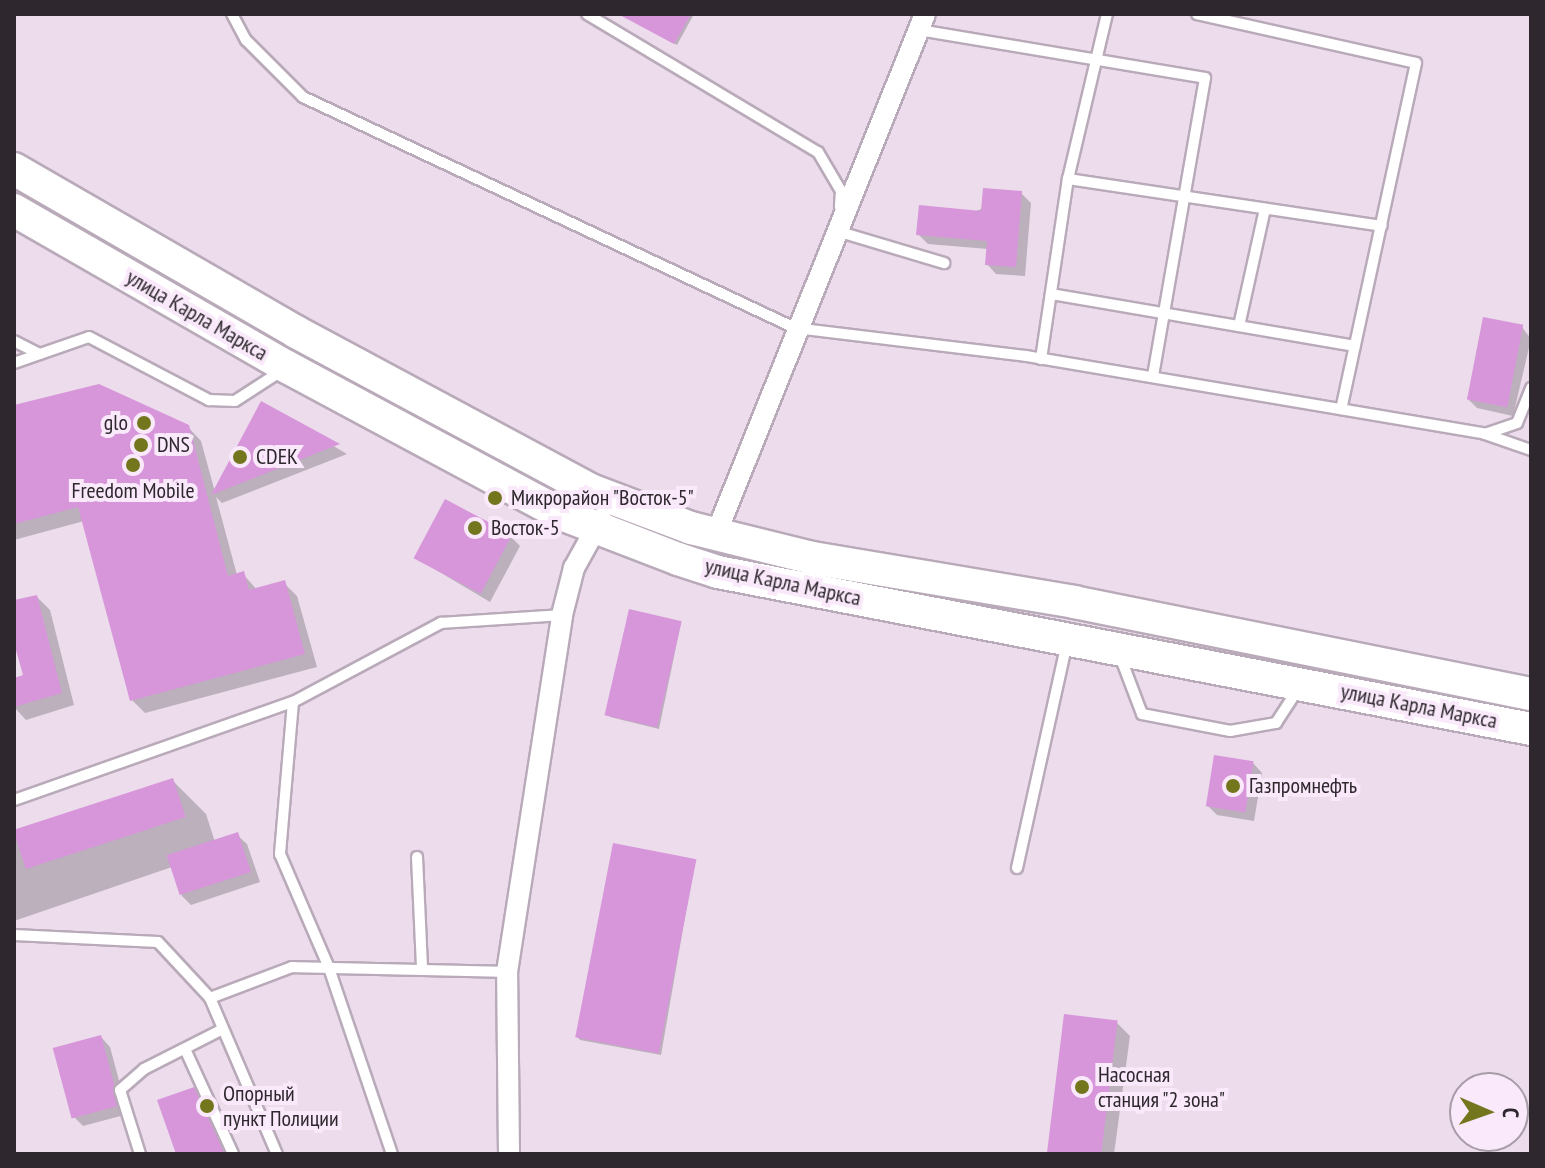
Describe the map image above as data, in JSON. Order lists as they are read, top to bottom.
{
  "streets": {
    "main road": ["улица Карла Маркса"]
  },
  "places": [
    "glo",
    "DNS",
    "CDEK",
    "Freedom Mobile",
    "Микрорайон \"Восток-5\"",
    "Восток-5",
    "Газпромнефть",
    "Насосная станция \"2 зона\"",
    "Опорный пункт Полиции"
  ],
  "north": "right"
}
